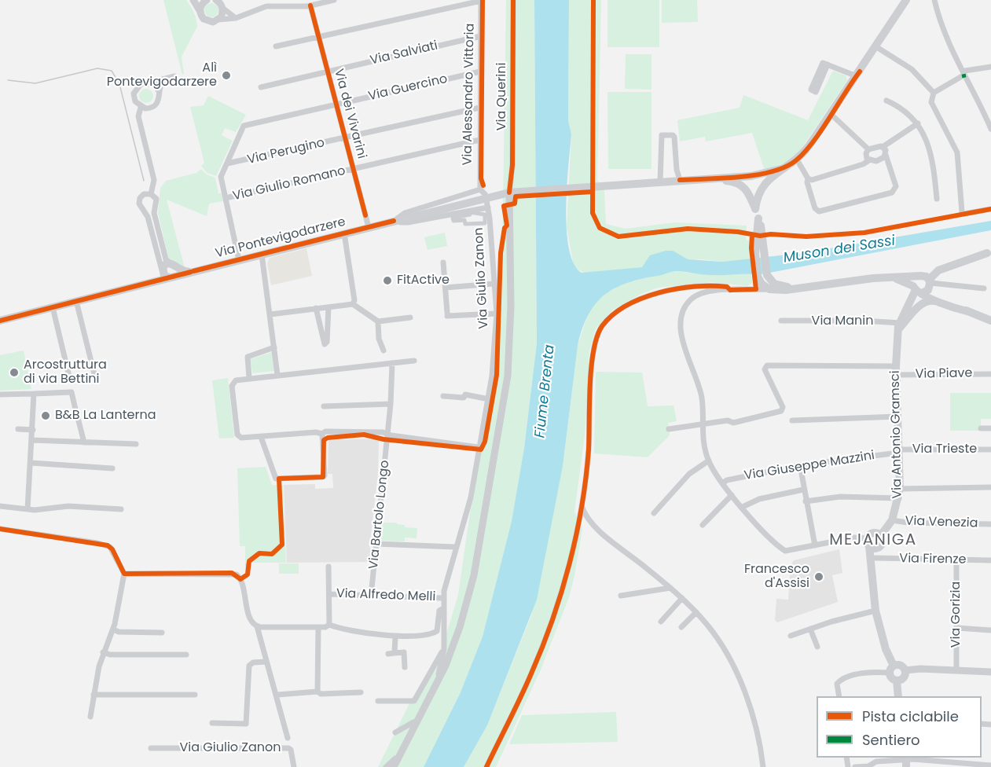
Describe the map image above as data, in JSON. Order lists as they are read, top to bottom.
{
  "streets": {
    "main road": ["Via Pontevigodarzere", "Via Antonio Gramsci"],
    "street": [
      "Via Salviati",
      "Via Guercino",
      "Via Alessandro Vittoria",
      "Via Querini",
      "Via dei Vivarini",
      "Via Perugino",
      "Via Giulio Romano",
      "Via Giulio Zanon",
      "Via Manin",
      "Via Piave",
      "Via Trieste",
      "Via Giuseppe Mazzini",
      "Via Bartolo Longo",
      "Via Venezia",
      "Via Firenze",
      "Via Alfredo Melli",
      "Via Gorizia"
    ]
  },
  "crossings": [
    ["Via Salviati", "Via Alessandro Vittoria"],
    ["Via Salviati", "Via dei Vivarini"],
    ["Via Guercino", "Via Alessandro Vittoria"],
    ["Via Guercino", "Via dei Vivarini"],
    ["Via Guercino", "Via Perugino"],
    ["Via Alessandro Vittoria", "Via Perugino"],
    ["Via Alessandro Vittoria", "Via Giulio Romano"],
    ["Via Alessandro Vittoria", "Via Pontevigodarzere"],
    ["Via Querini", "Via Pontevigodarzere"],
    ["Via Querini", "Via Giulio Zanon"],
    ["Via dei Vivarini", "Via Perugino"],
    ["Via dei Vivarini", "Via Giulio Romano"],
    ["Via dei Vivarini", "Via Pontevigodarzere"],
    ["Via Pontevigodarzere", "Via Giulio Zanon"],
    ["Via Giulio Zanon", "Via Alfredo Melli"],
    ["Via Manin", "Via Antonio Gramsci"],
    ["Via Piave", "Via Antonio Gramsci"],
    ["Via Antonio Gramsci", "Via Trieste"],
    ["Via Antonio Gramsci", "Via Giuseppe Mazzini"],
    ["Via Antonio Gramsci", "Via Venezia"],
    ["Via Antonio Gramsci", "Via Firenze"],
    ["Via Trieste", "Via Giuseppe Mazzini"],
    ["Via Bartolo Longo", "Via Alfredo Melli"],
    ["Via Firenze", "Via Gorizia"]
  ],
  "districts": ["MEJANIGA"],
  "water": ["Muson dei Sassi", "Fiume Brenta"],
  "places": [
    "Alì Pontevigodarzere",
    "FitActive",
    "Arcostruttura di via Bettini",
    "B&B La Lanterna",
    "Francesco d'Assisi"
  ],
  "legend": ["Pista ciclabile", "Sentiero"]
}
